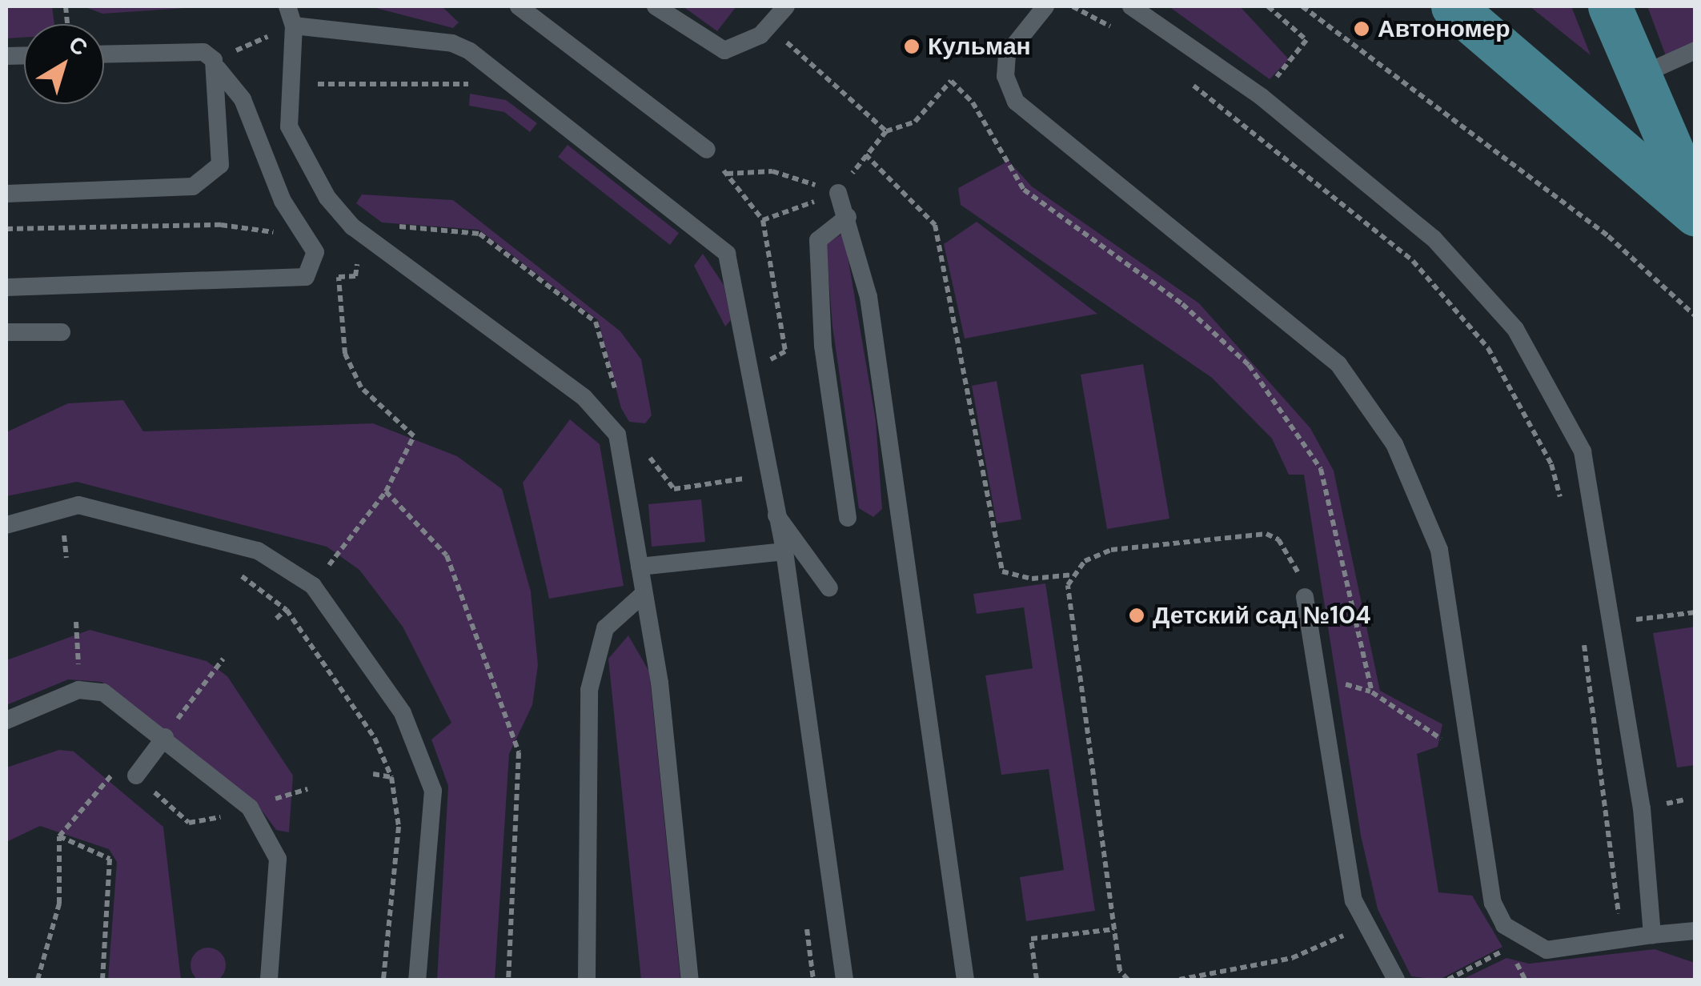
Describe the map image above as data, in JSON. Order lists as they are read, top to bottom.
{
  "places": ["Автономер", "Кульман", "Детский сад №104"],
  "north": "top right"
}
